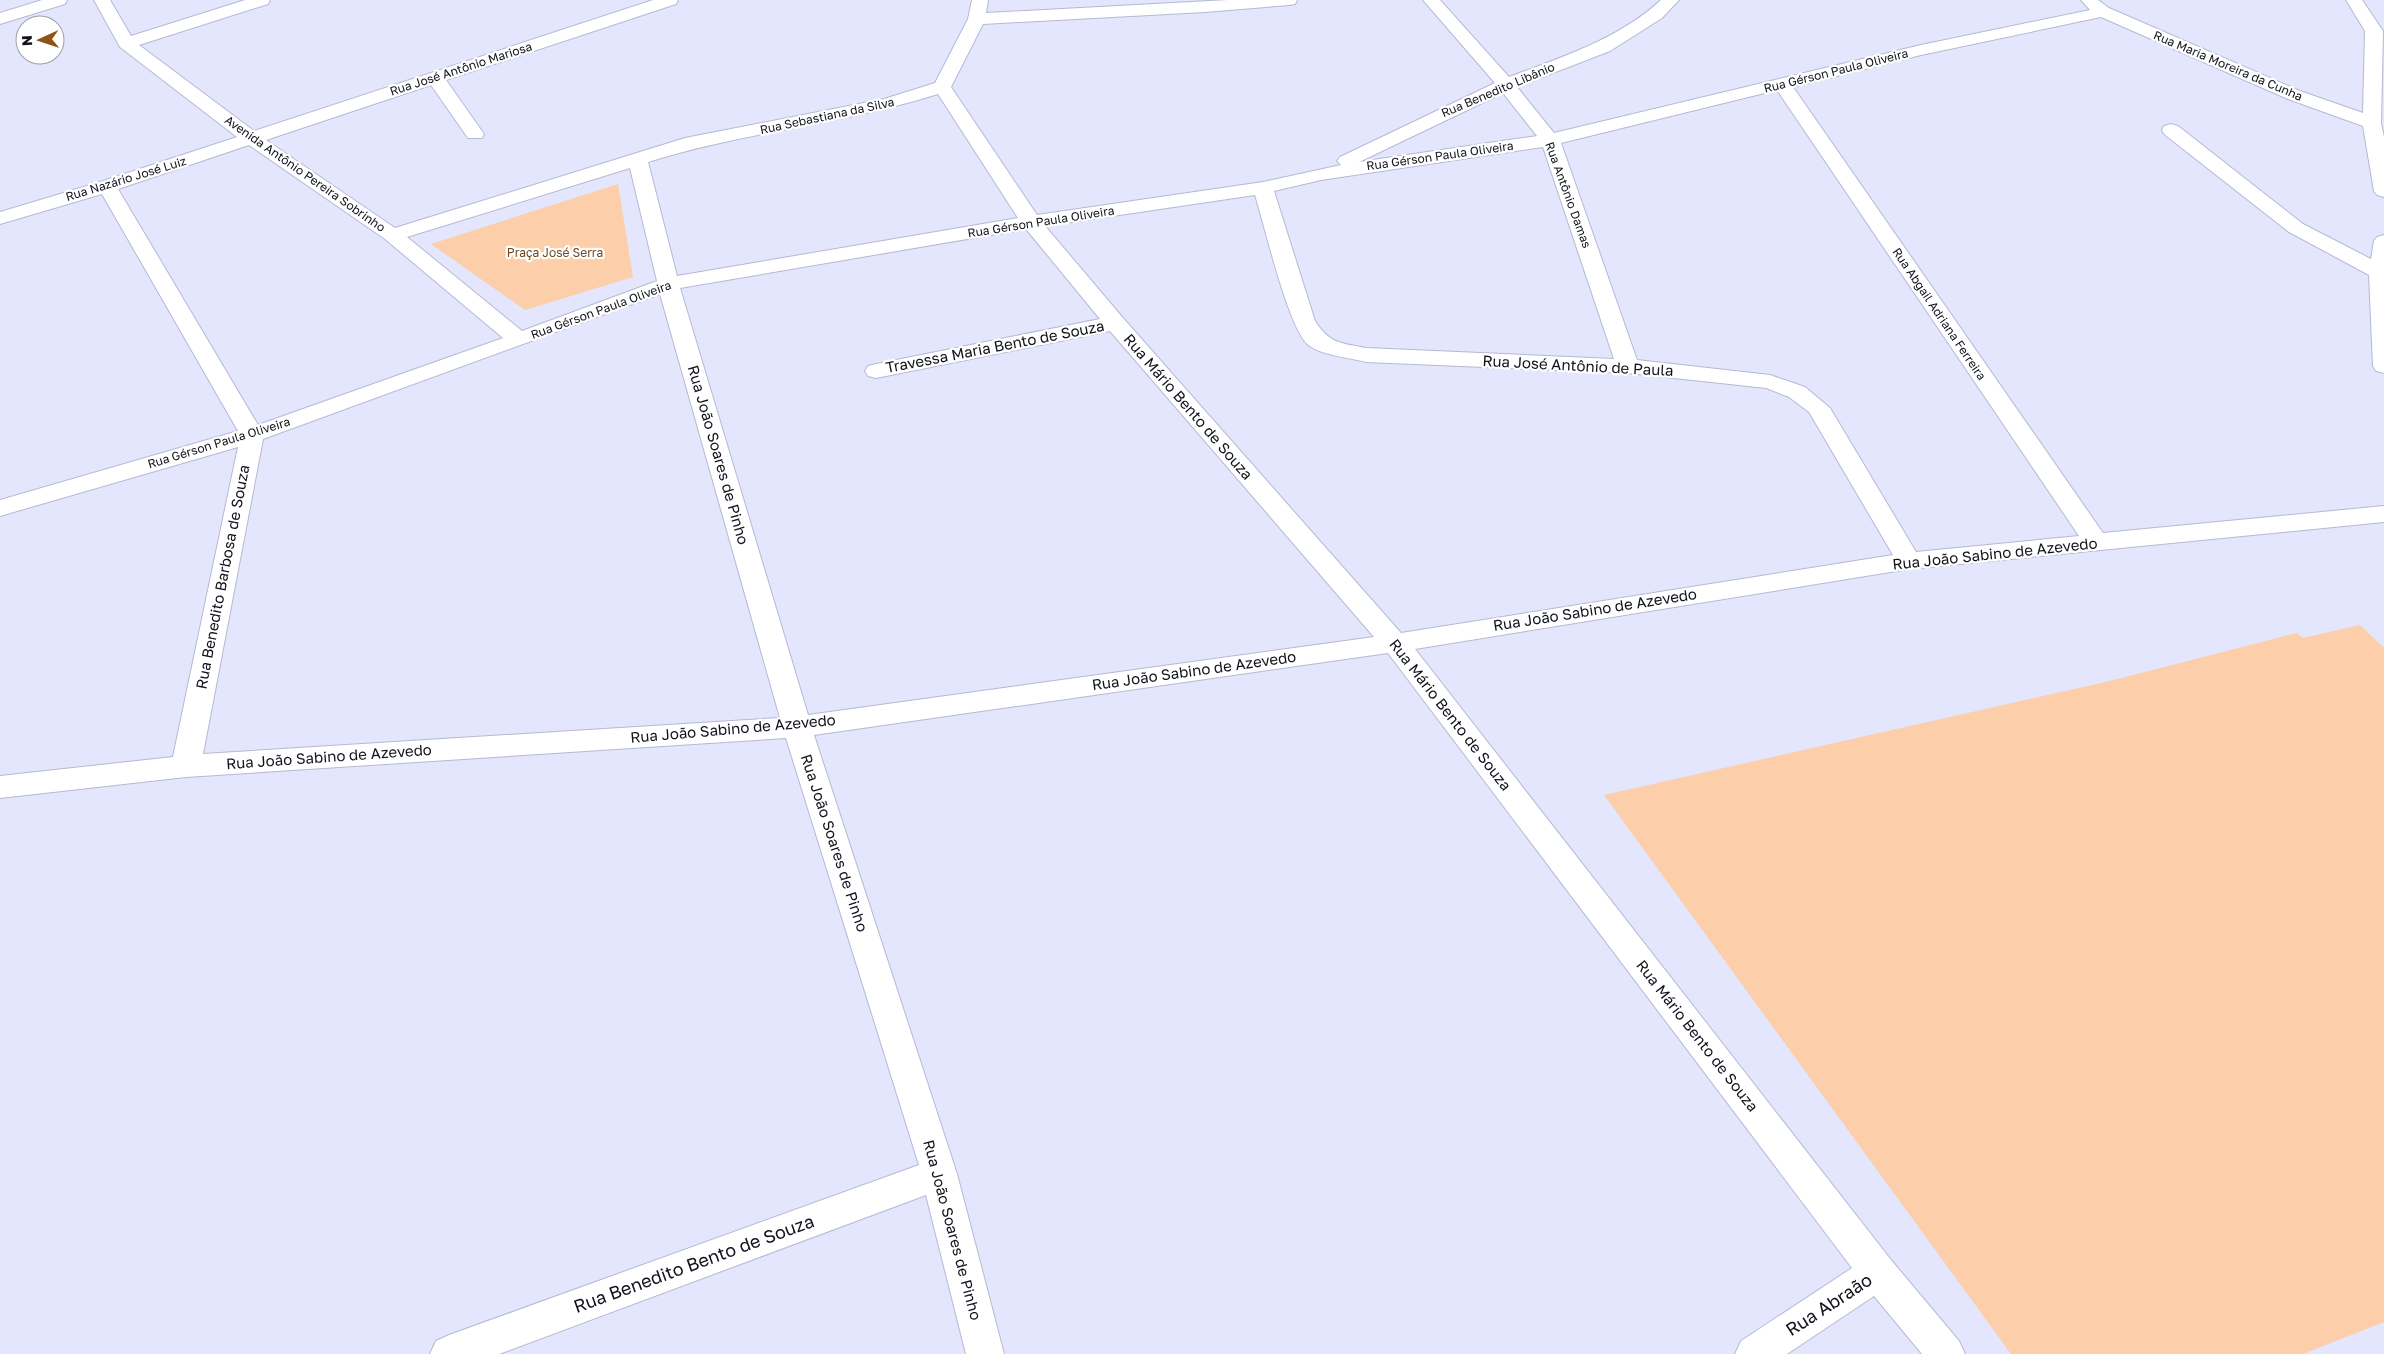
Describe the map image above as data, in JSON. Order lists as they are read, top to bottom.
{
  "streets": {
    "street": [
      "Rua Maria Moreira da Cunha",
      "Rua José Antônio Mariosa",
      "Rua Gérson Paula Oliveira",
      "Rua Benedito Libânio",
      "Rua Sebastiana da Silva",
      "Avenida Antônio Pereira Sobrinho",
      "Rua Nazário José Luiz",
      "Rua Antônio Damas",
      "Rua Abgail Adriana Ferreira",
      "Travessa Maria Bento de Souza",
      "Rua José Antônio de Paula",
      "Rua Mário Bento de Souza",
      "Rua João Soares de Pinho",
      "Rua João Sabino de Azevedo",
      "Rua Benedito Barbosa de Souza",
      "Rua Benedito Bento de Souza",
      "Rua Abraão"
    ]
  },
  "crossings": [
    ["Rua Maria Moreira da Cunha", "Rua Gérson Paula Oliveira"],
    ["Rua José Antônio Mariosa", "Avenida Antônio Pereira Sobrinho"],
    ["Rua José Antônio Mariosa", "Rua Nazário José Luiz"],
    ["Rua Gérson Paula Oliveira", "Rua Benedito Libânio"],
    ["Rua Gérson Paula Oliveira", "Avenida Antônio Pereira Sobrinho"],
    ["Rua Gérson Paula Oliveira", "Rua Antônio Damas"],
    ["Rua Gérson Paula Oliveira", "Rua Abgail Adriana Ferreira"],
    ["Rua Gérson Paula Oliveira", "Rua José Antônio de Paula"],
    ["Rua Gérson Paula Oliveira", "Rua Mário Bento de Souza"],
    ["Rua Gérson Paula Oliveira", "Rua João Soares de Pinho"],
    ["Rua Gérson Paula Oliveira", "Rua Benedito Barbosa de Souza"],
    ["Rua Benedito Libânio", "Rua Antônio Damas"],
    ["Rua Sebastiana da Silva", "Rua Mário Bento de Souza"],
    ["Rua Sebastiana da Silva", "Rua João Soares de Pinho"],
    ["Avenida Antônio Pereira Sobrinho", "Rua Nazário José Luiz"],
    ["Rua Antônio Damas", "Rua José Antônio de Paula"],
    ["Rua Abgail Adriana Ferreira", "Rua João Sabino de Azevedo"],
    ["Travessa Maria Bento de Souza", "Rua Mário Bento de Souza"],
    ["Rua José Antônio de Paula", "Rua João Sabino de Azevedo"],
    ["Rua Mário Bento de Souza", "Rua João Sabino de Azevedo"],
    ["Rua Mário Bento de Souza", "Rua Abraão"],
    ["Rua João Soares de Pinho", "Rua João Sabino de Azevedo"],
    ["Rua João Soares de Pinho", "Rua Benedito Bento de Souza"],
    ["Rua João Sabino de Azevedo", "Rua Benedito Barbosa de Souza"]
  ],
  "parks": ["Praça José Serra"],
  "north": "left"
}
